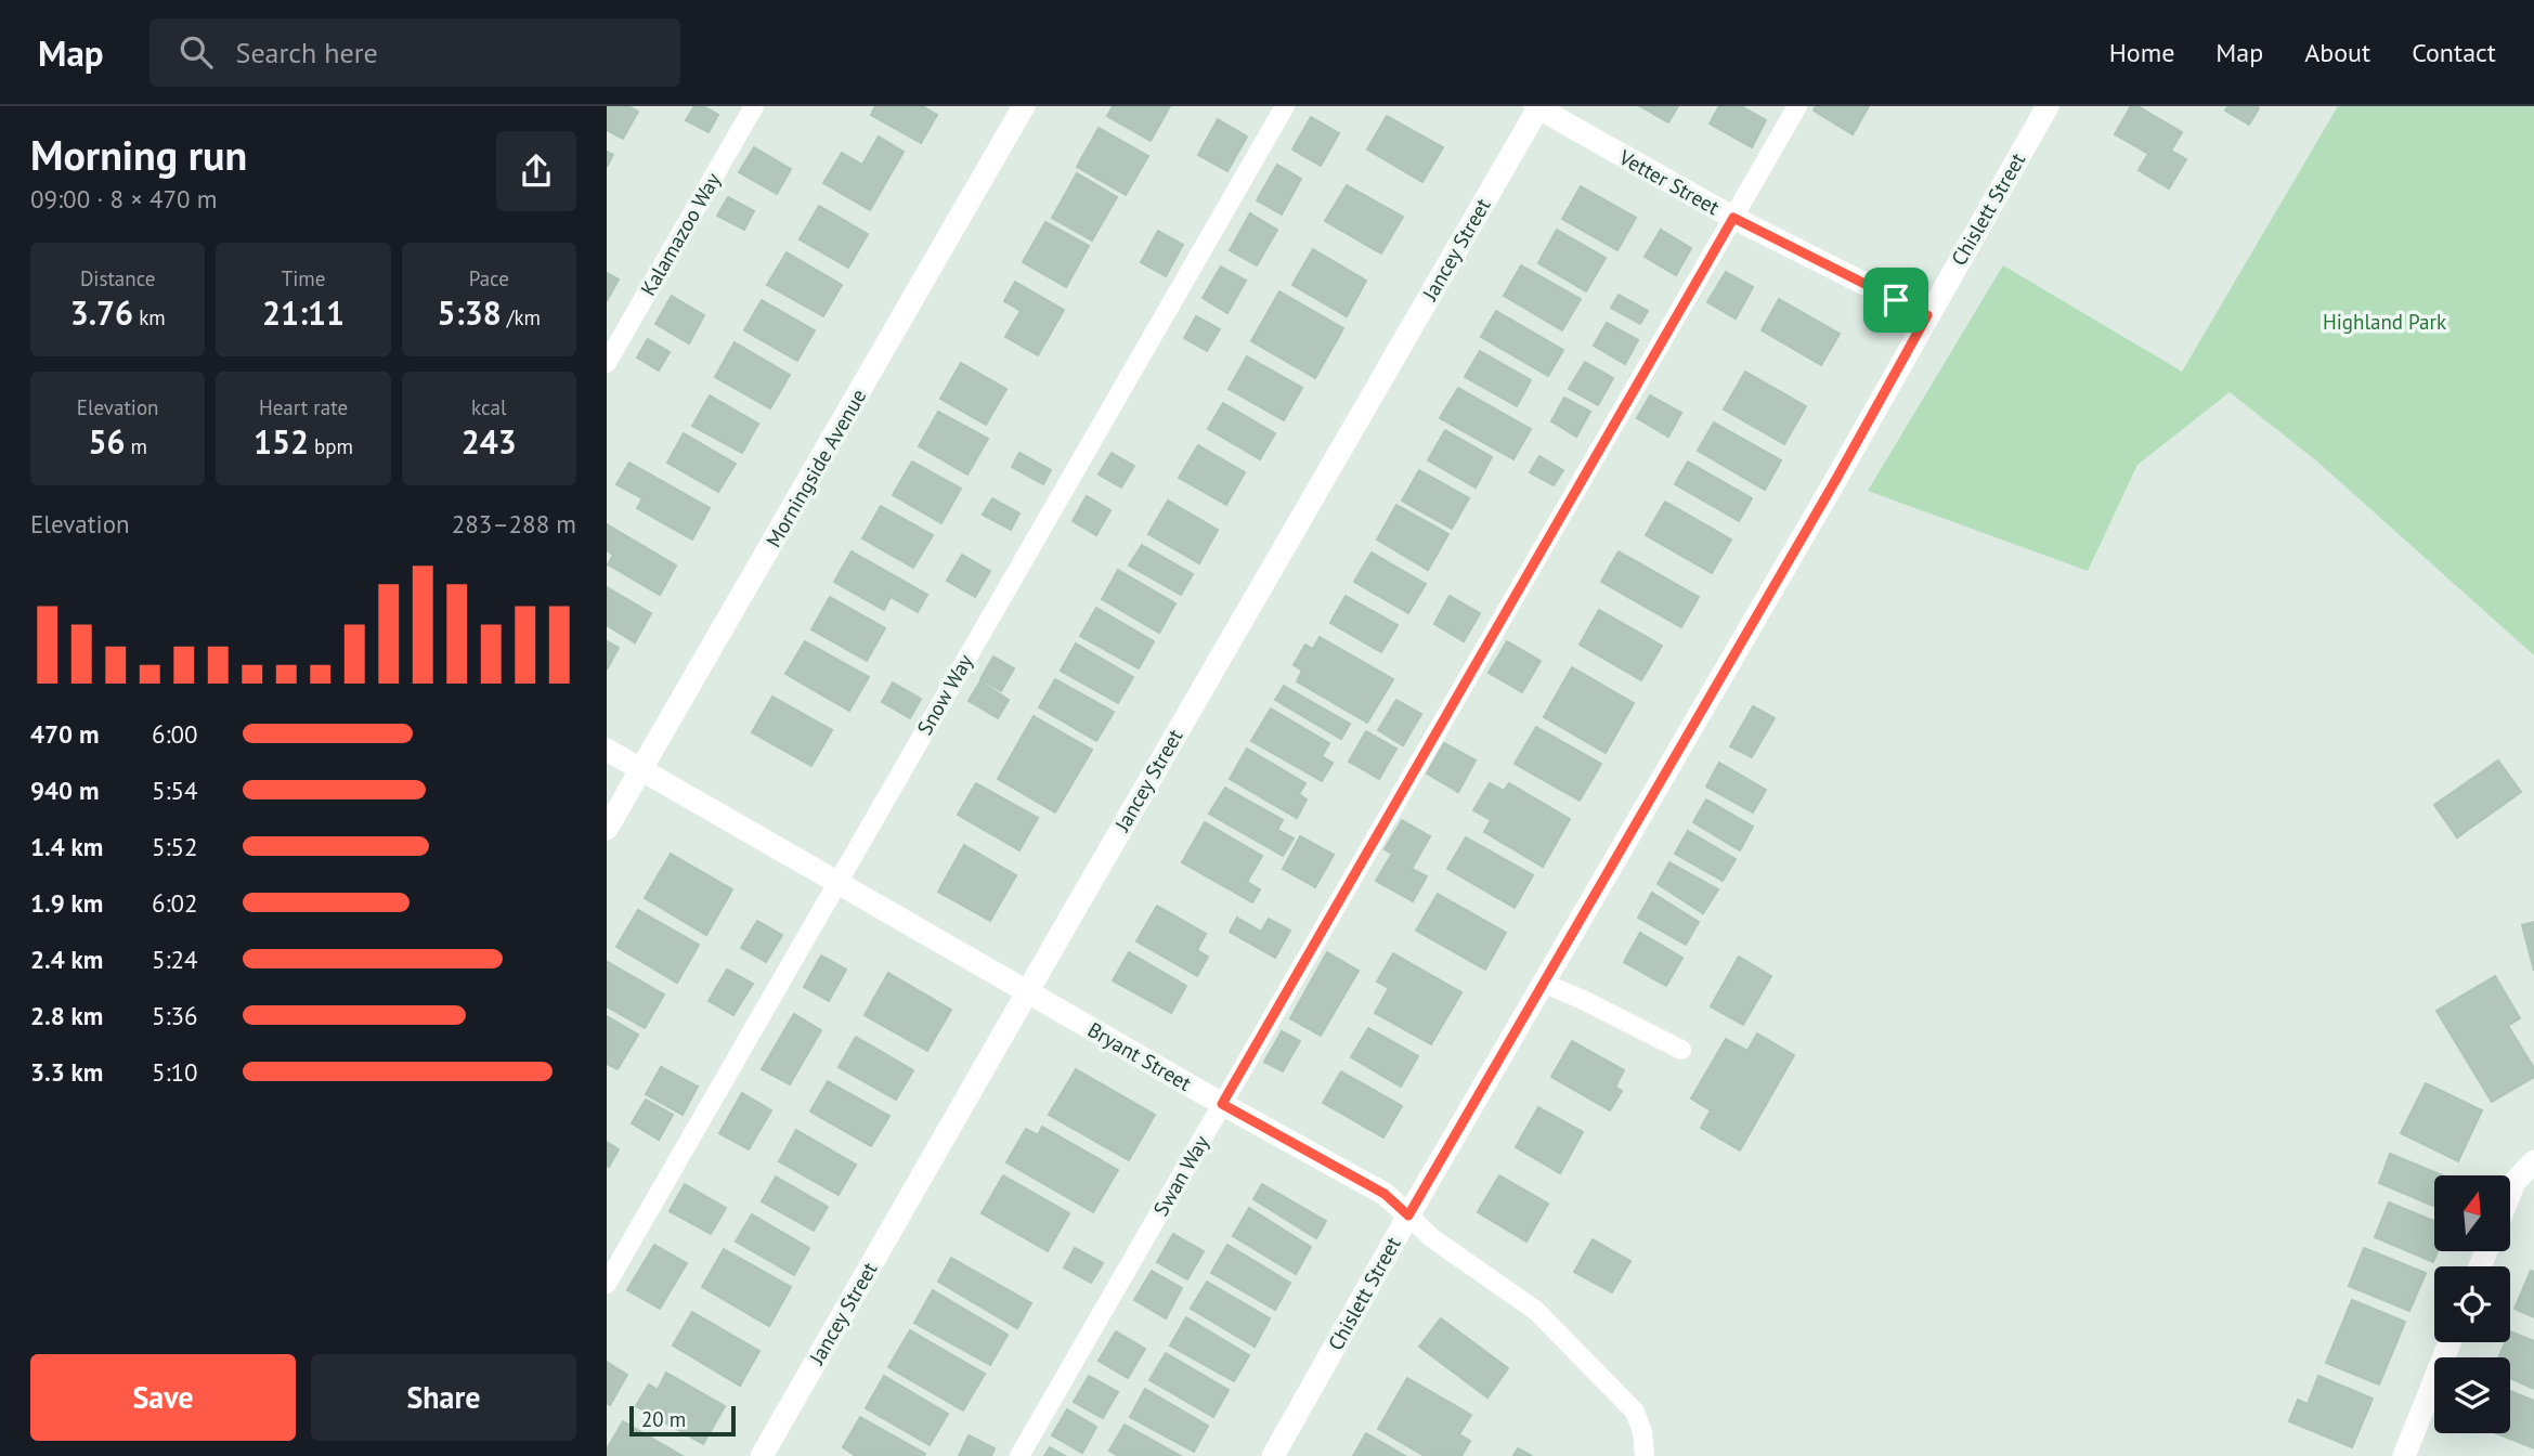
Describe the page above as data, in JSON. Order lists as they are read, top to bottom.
{
  "streets": {
    "street": [
      "Vetter Street",
      "Chislett Street",
      "Jancey Street",
      "Morningside Avenue",
      "Bryant Street"
    ],
    "lane": ["Kalamazoo Way", "Snow Way", "Swan Way"]
  },
  "crossings": [
    ["Vetter Street", "Chislett Street"],
    ["Vetter Street", "Jancey Street"],
    ["Vetter Street", "Swan Way"],
    ["Chislett Street", "Bryant Street"],
    ["Jancey Street", "Bryant Street"],
    ["Morningside Avenue", "Bryant Street"],
    ["Snow Way", "Bryant Street"],
    ["Bryant Street", "Swan Way"]
  ],
  "parks": ["Highland Park"],
  "scale_bar": "20 m",
  "north": "top",
  "page": {
    "header": "Map",
    "search": "Search here",
    "nav": [
      "Home",
      "Map",
      "About",
      "Contact"
    ],
    "heading": ["Morning run", "09:00 · 8 × 470 m"],
    "stats": [
      ["Distance", "3.76 km"],
      ["Time", "21:11"],
      ["Pace", "5:38 /km"],
      ["Elevation", "56 m"],
      ["Heart rate", "152 bpm"],
      ["kcal", "243"]
    ],
    "chart": ["Elevation", "283–288 m"],
    "list": [
      {
        "name": "470 m",
        "note": "6:00"
      },
      {
        "name": "940 m",
        "note": "5:54"
      },
      {
        "name": "1.4 km",
        "note": "5:52"
      },
      {
        "name": "1.9 km",
        "note": "6:02"
      },
      {
        "name": "2.4 km",
        "note": "5:24"
      },
      {
        "name": "2.8 km",
        "note": "5:36"
      },
      {
        "name": "3.3 km",
        "note": "5:10"
      }
    ],
    "buttons": ["Save", "Share"],
    "scale": "20 m"
  }
}
